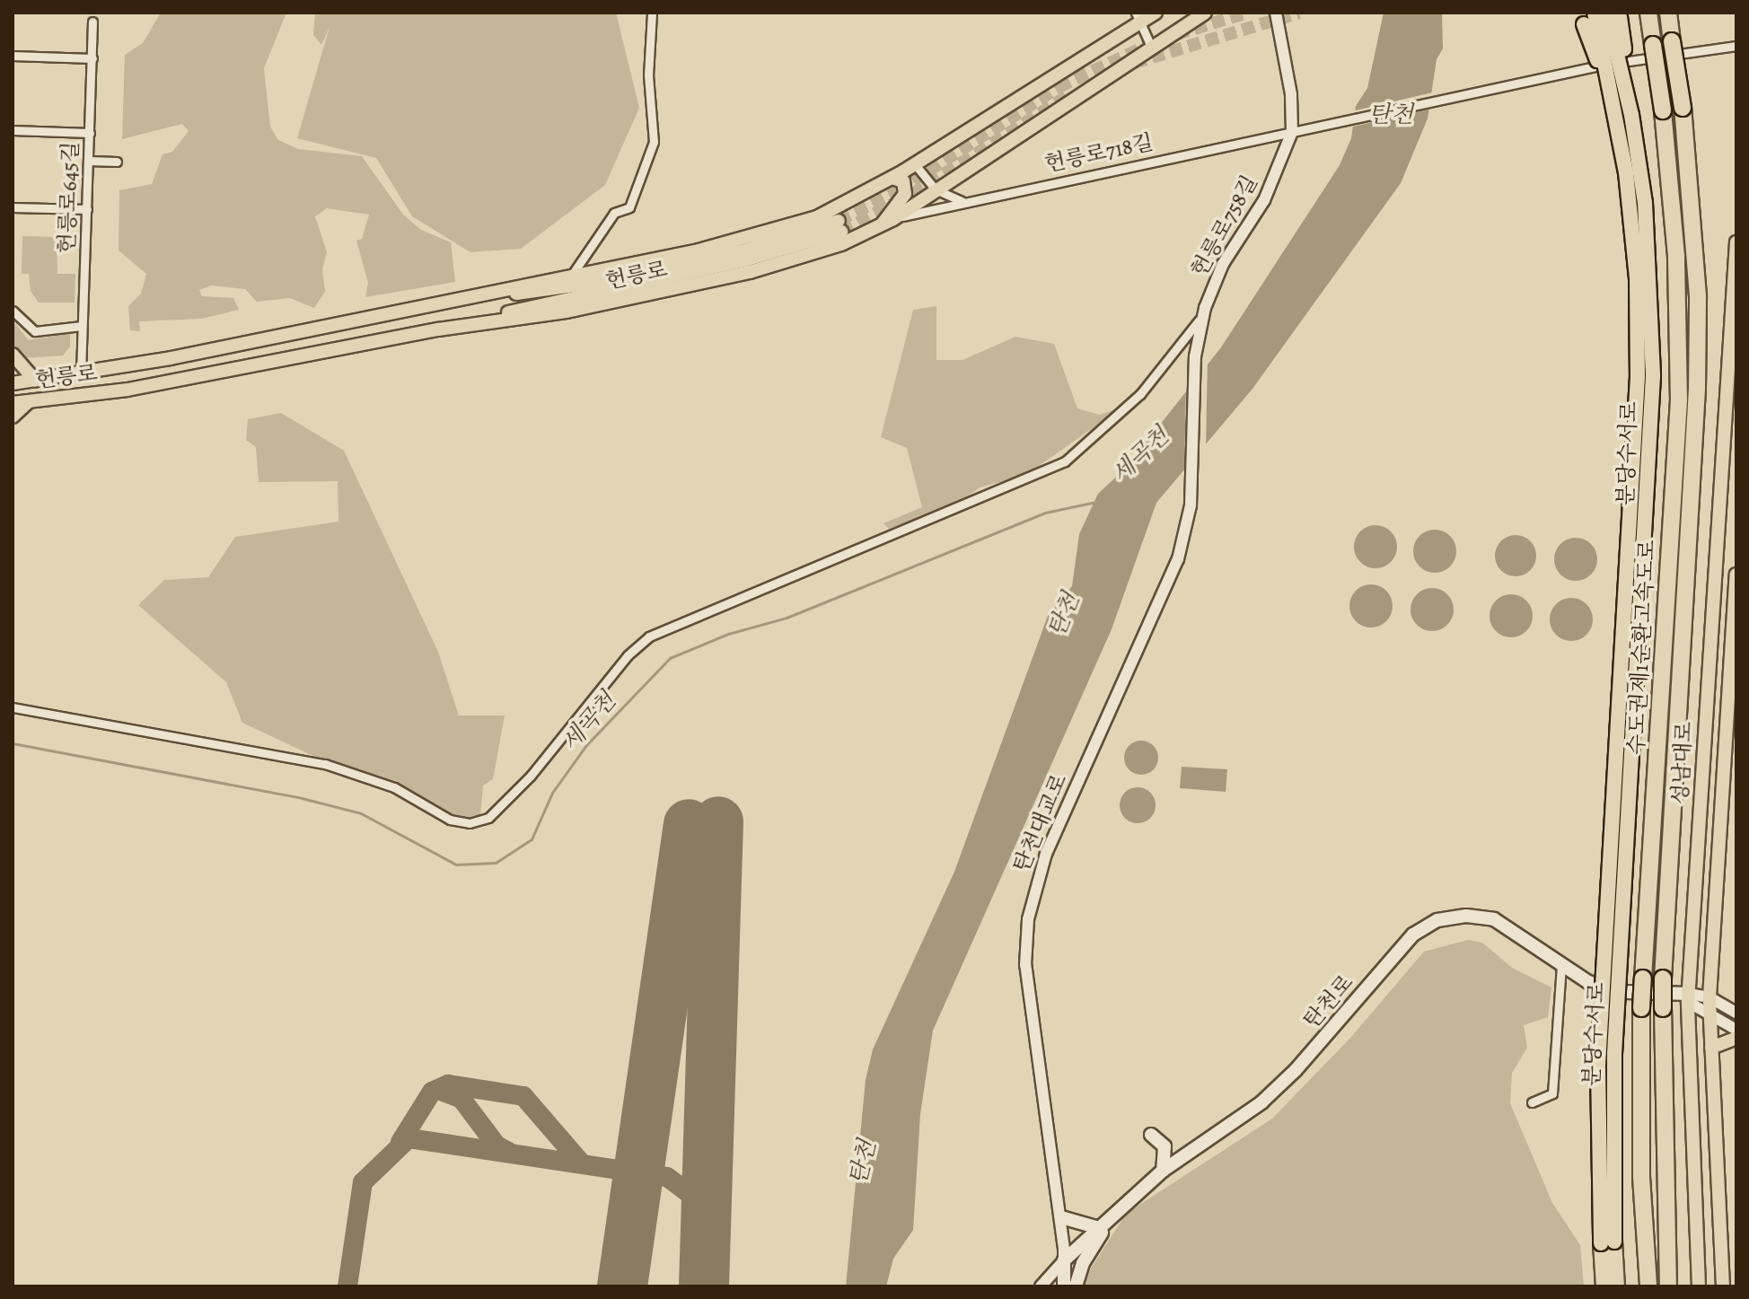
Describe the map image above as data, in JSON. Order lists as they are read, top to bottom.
{
  "streets": {
    "highway": ["분당수서로", "수도권제1순환고속도로"],
    "main road": ["헌릉로", "성남대로", "탄천로"],
    "street": [
      "헌릉로718길",
      "헌릉로645길",
      "헌릉로758길",
      "탄천대교로"
    ]
  },
  "crossings": [
    ["헌릉로718길", "헌릉로758길"],
    ["헌릉로718길", "헌릉로"],
    ["헌릉로645길", "헌릉로"],
    ["헌릉로758길", "탄천대교로"],
    ["성남대로", "탄천로"],
    ["탄천대교로", "탄천로"]
  ],
  "water": ["탄천", "세곡천"]
}
